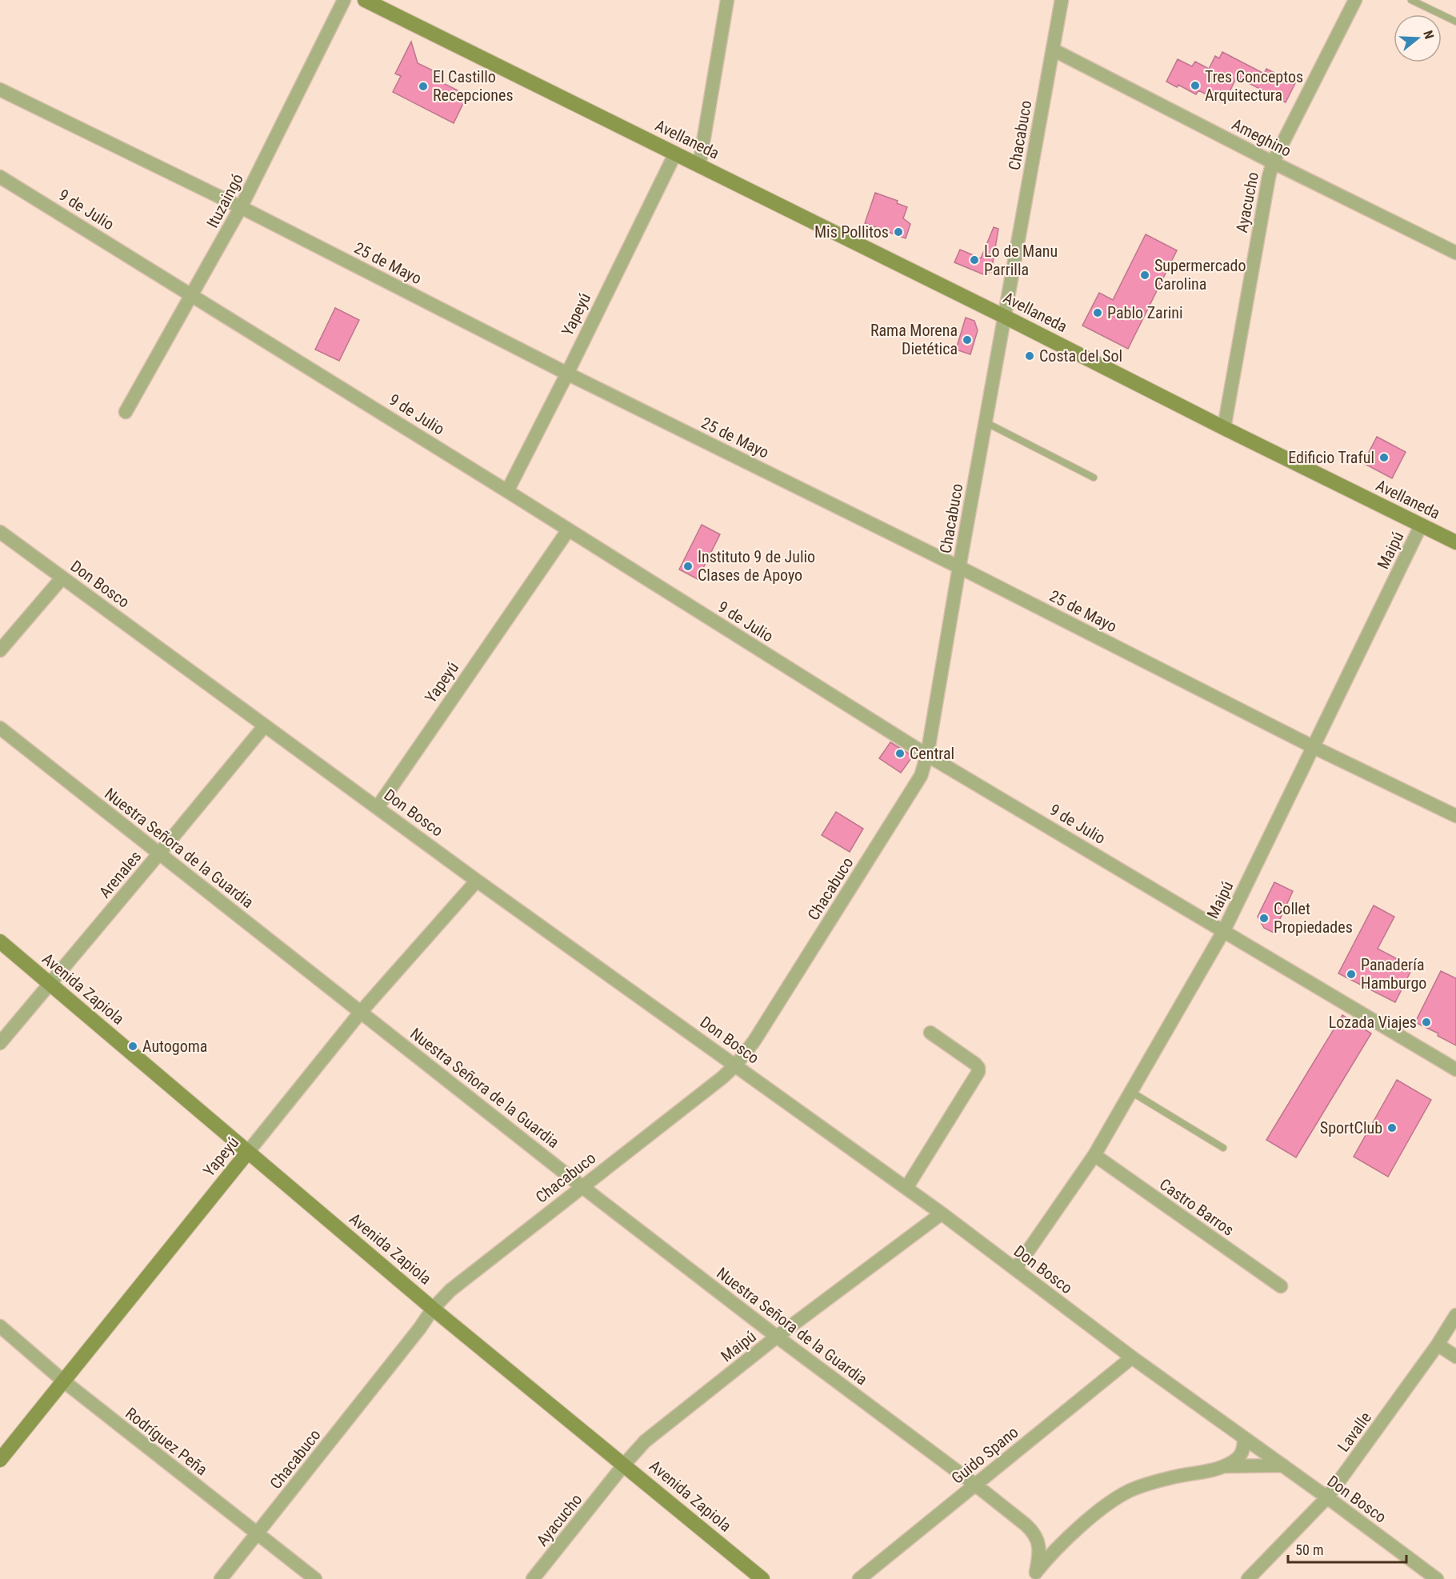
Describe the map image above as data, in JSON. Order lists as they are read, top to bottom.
{
  "streets": {
    "street": [
      "Chacabuco",
      "Ameghino",
      "Avellaneda",
      "Ituzaingó",
      "Ayacucho",
      "9 de Julio",
      "25 de Mayo",
      "Yapeyú",
      "Maipú",
      "Don Bosco",
      "Nuestra Señora de la Guardia",
      "Arenales",
      "Avenida Zapiola",
      "Castro Barros",
      "Lavalle",
      "Rodríguez Peña",
      "Guido Spano"
    ]
  },
  "crossings": [
    ["Chacabuco", "Ameghino"],
    ["Chacabuco", "Avellaneda"],
    ["Chacabuco", "9 de Julio"],
    ["Chacabuco", "25 de Mayo"],
    ["Chacabuco", "Don Bosco"],
    ["Chacabuco", "Nuestra Señora de la Guardia"],
    ["Chacabuco", "Avenida Zapiola"],
    ["Chacabuco", "Rodríguez Peña"],
    ["Ameghino", "Ayacucho"],
    ["Avellaneda", "Ayacucho"],
    ["Avellaneda", "Yapeyú"],
    ["Avellaneda", "Maipú"],
    ["Ituzaingó", "9 de Julio"],
    ["Ituzaingó", "25 de Mayo"],
    ["Ayacucho", "Maipú"],
    ["9 de Julio", "Yapeyú"],
    ["9 de Julio", "Maipú"],
    ["25 de Mayo", "Yapeyú"],
    ["25 de Mayo", "Maipú"],
    ["Yapeyú", "Don Bosco"],
    ["Yapeyú", "Nuestra Señora de la Guardia"],
    ["Yapeyú", "Avenida Zapiola"],
    ["Yapeyú", "Rodríguez Peña"],
    ["Maipú", "Don Bosco"],
    ["Maipú", "Nuestra Señora de la Guardia"],
    ["Maipú", "Avenida Zapiola"],
    ["Maipú", "Castro Barros"],
    ["Don Bosco", "Arenales"],
    ["Don Bosco", "Lavalle"],
    ["Don Bosco", "Guido Spano"],
    ["Nuestra Señora de la Guardia", "Arenales"],
    ["Nuestra Señora de la Guardia", "Guido Spano"],
    ["Arenales", "Avenida Zapiola"]
  ],
  "places": [
    "Tres Conceptos Arquitectura",
    "El Castillo Recepciones",
    "Mis Pollitos",
    "Lo de Manu Parrilla",
    "Supermercado Carolina",
    "Pablo Zarini",
    "Rama Morena Dietética",
    "Costa del Sol",
    "Edificio Traful",
    "Instituto 9 de Julio Clases de Apoyo",
    "Central",
    "Collet Propiedades",
    "Panadería Hamburgo",
    "Lozada Viajes",
    "Autogoma",
    "SportClub"
  ],
  "scale_bar": "50 m",
  "north": "right"
}
